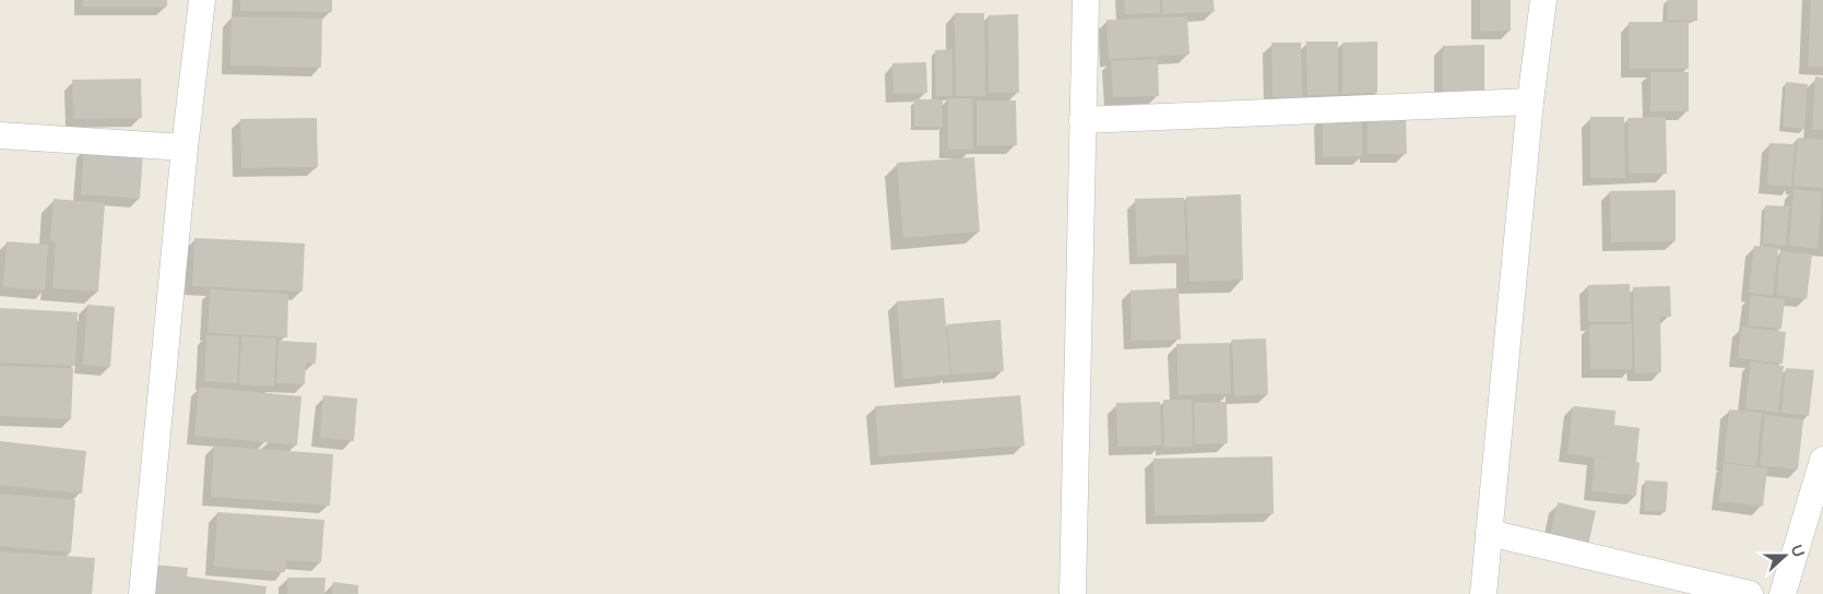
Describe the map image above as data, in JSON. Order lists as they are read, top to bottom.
{
  "north": "right"
}
